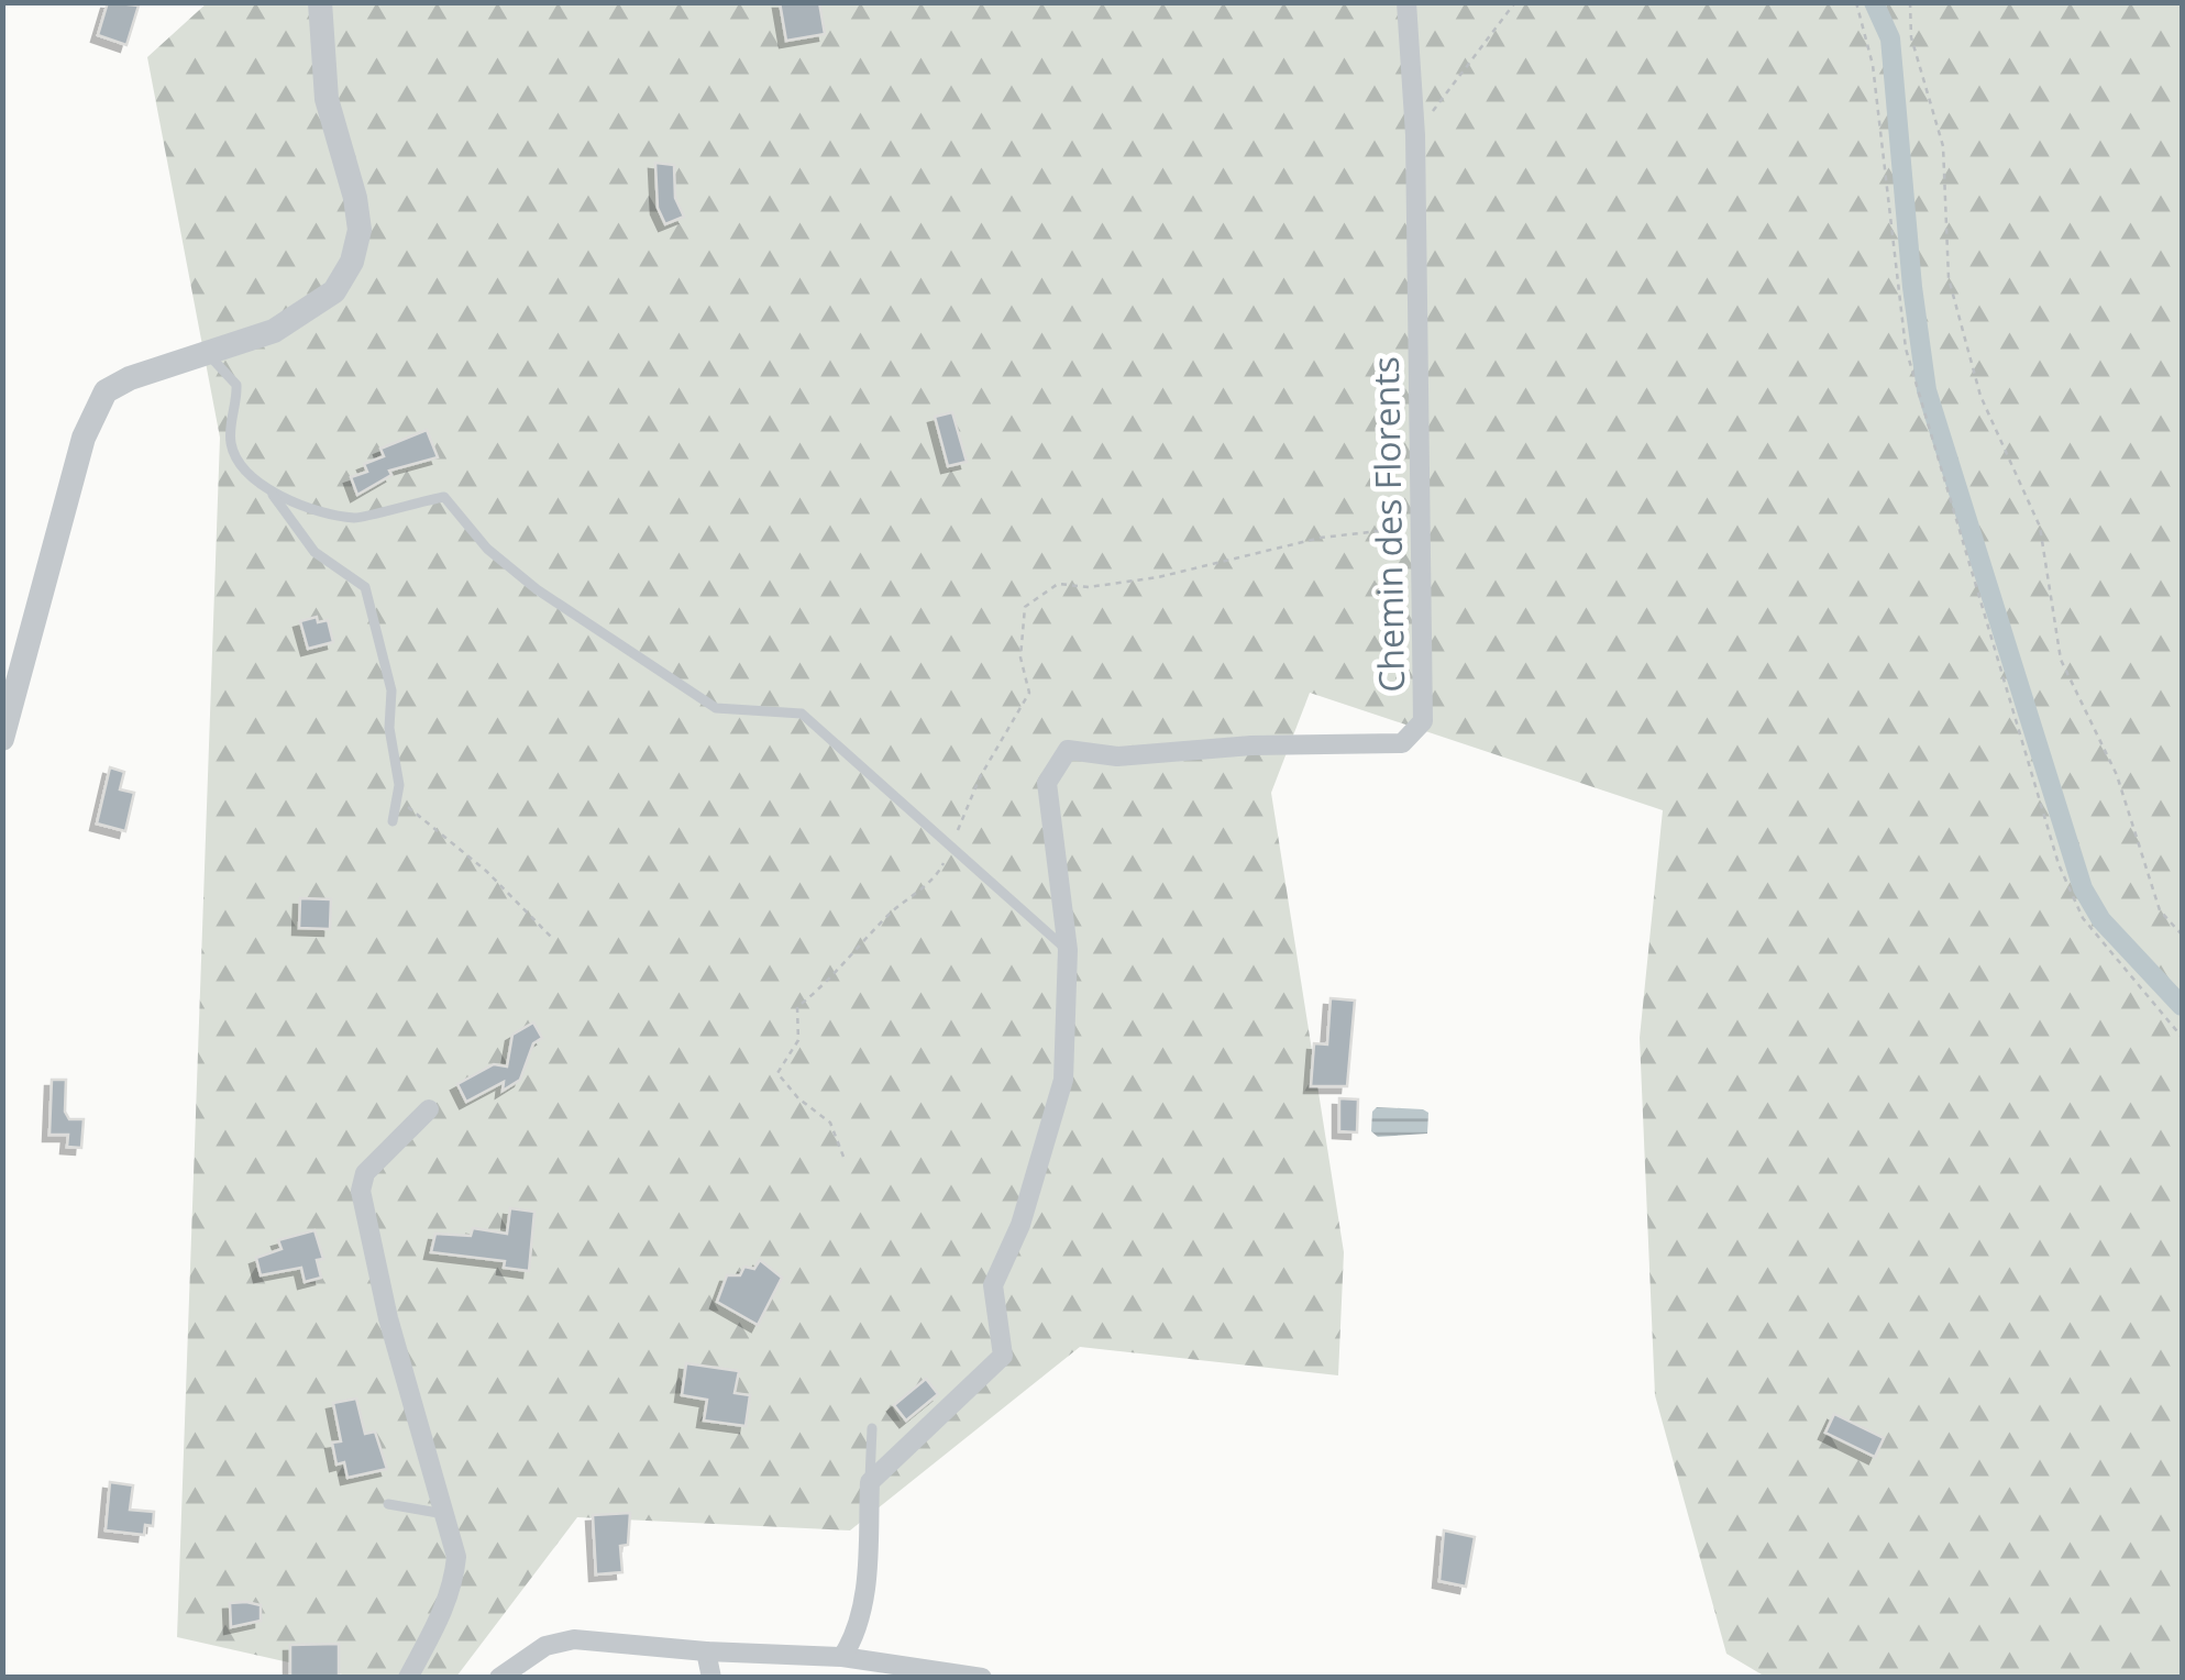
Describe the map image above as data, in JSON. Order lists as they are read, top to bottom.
{
  "streets": {
    "street": ["Chemin des Florents"]
  }
}
